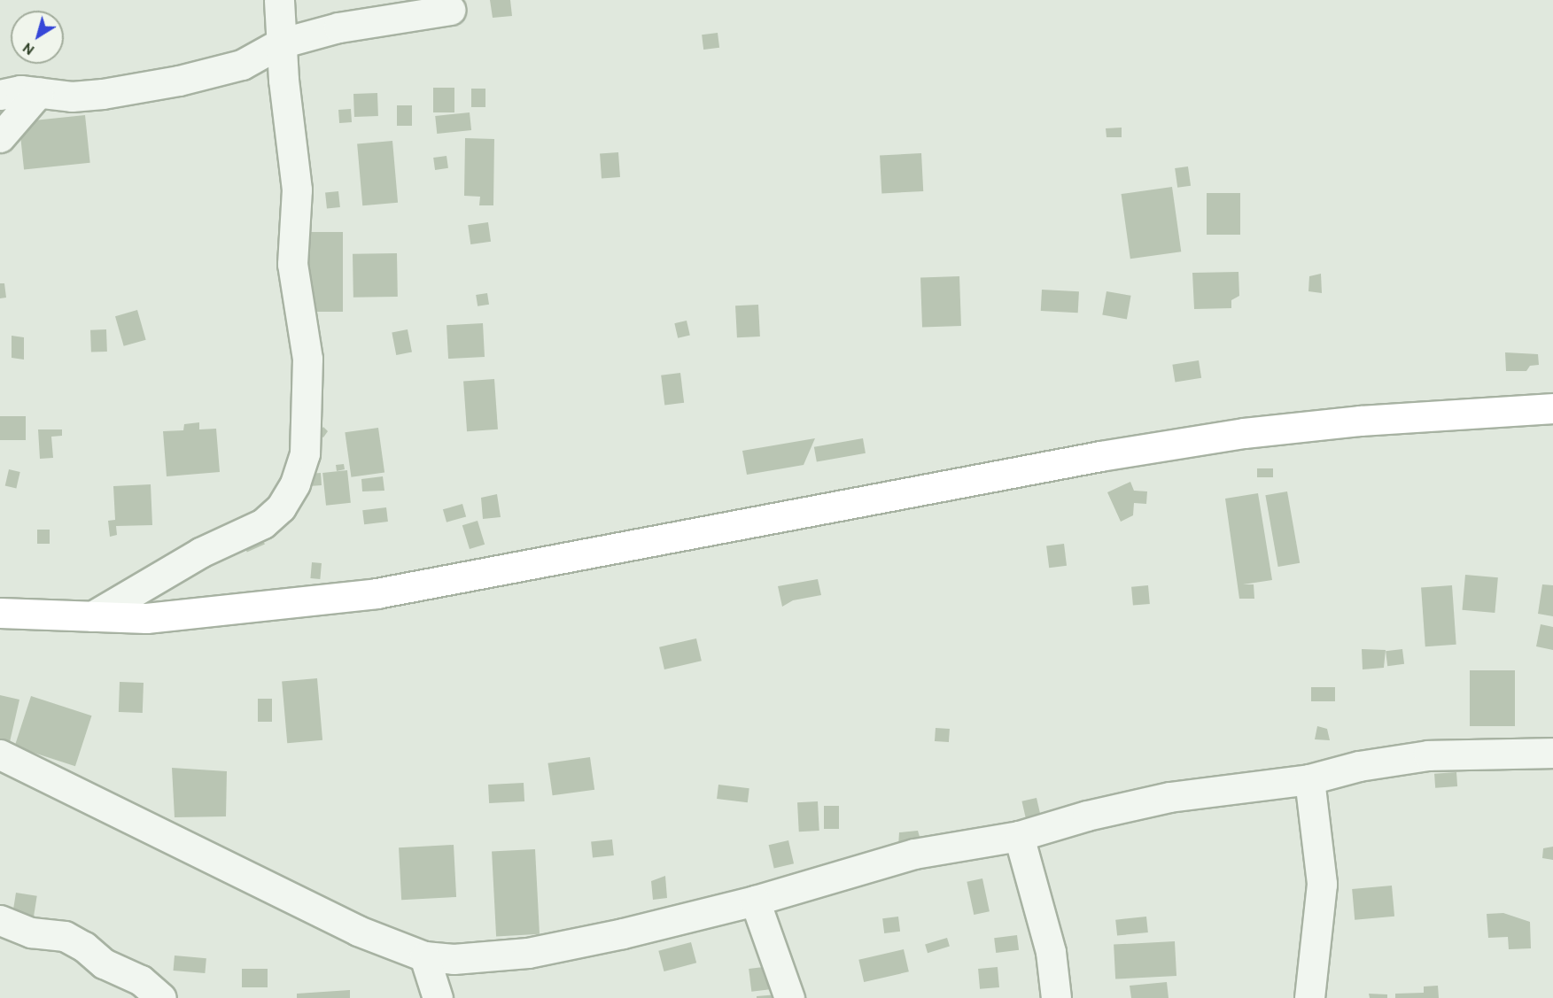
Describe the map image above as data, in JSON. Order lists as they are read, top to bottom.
{
  "north": "bottom left"
}
